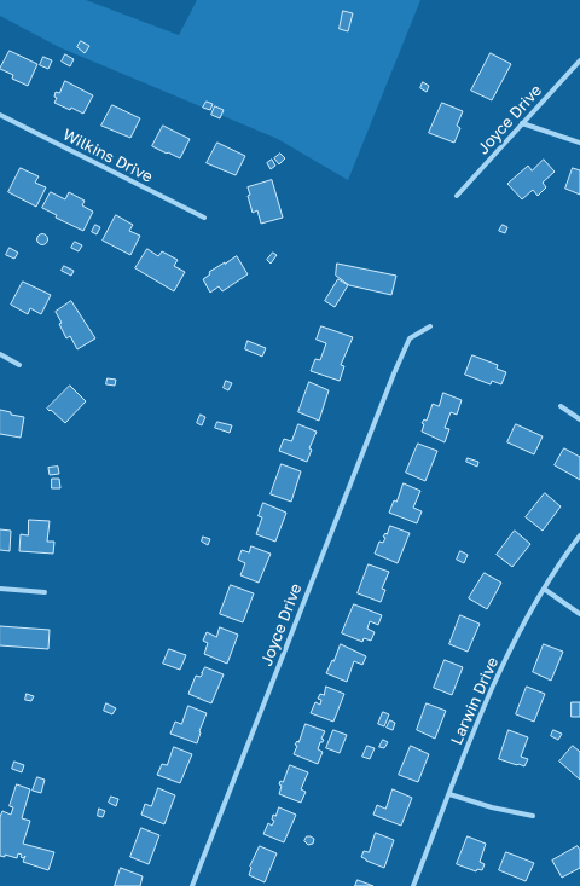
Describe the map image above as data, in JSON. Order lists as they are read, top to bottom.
{
  "streets": {
    "street": ["Joyce Drive", "Wilkins Drive", "Larwin Drive"]
  }
}
